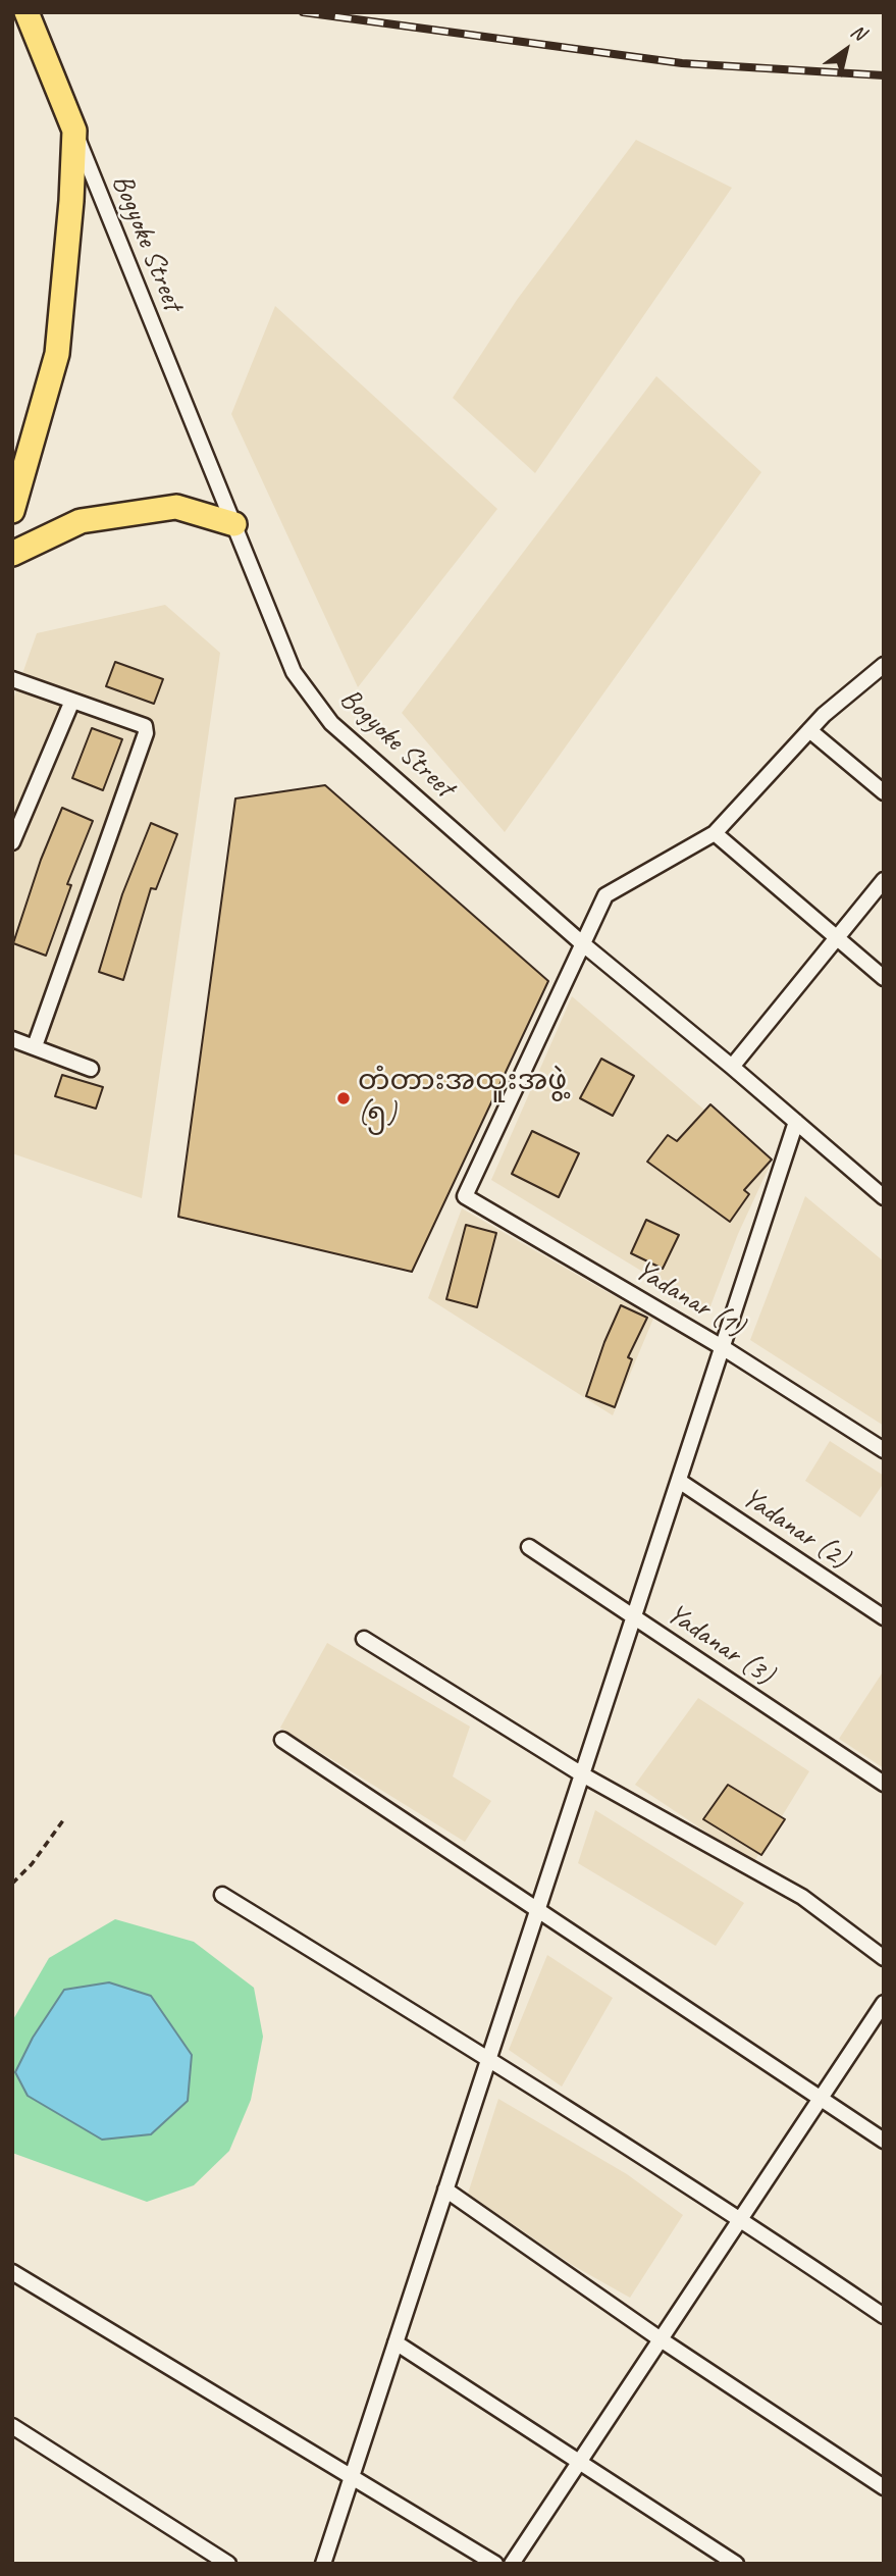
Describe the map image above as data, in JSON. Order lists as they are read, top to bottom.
{
  "streets": {
    "street": [
      "Bogyoke Street",
      "Yadanar (1)",
      "Yadanar (2)",
      "Yadanar (3)"
    ]
  },
  "crossings": [
    ["Bogyoke Street", "Yadanar (1)"]
  ],
  "places": ["တံတားအထူးအဖွဲ့ (၅)"],
  "north": "top right"
}
